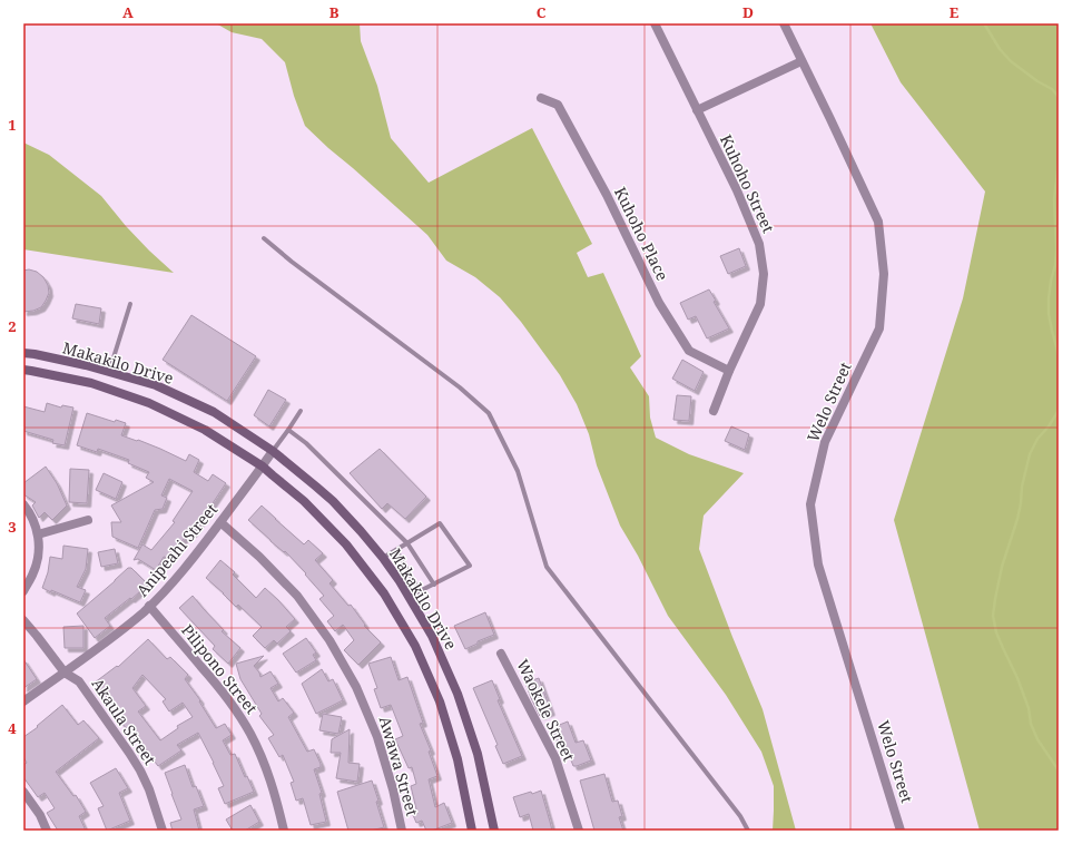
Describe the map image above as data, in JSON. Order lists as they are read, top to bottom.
{
  "streets": {
    "main road": ["Makakilo Drive"],
    "street": [
      "Kuhoho Street",
      "Kuhoho Place",
      "Welo Street",
      "Anipeahi Street",
      "Pilipono Street",
      "Waokele Street",
      "Akaula Street",
      "Awawa Street"
    ]
  },
  "crossings": [
    ["Kuhoho Street", "Kuhoho Place"],
    ["Makakilo Drive", "Anipeahi Street"],
    ["Anipeahi Street", "Pilipono Street"],
    ["Anipeahi Street", "Akaula Street"],
    ["Anipeahi Street", "Awawa Street"]
  ],
  "grid": {
    "columns": [
      "A",
      "B",
      "C",
      "D",
      "E"
    ],
    "rows": [
      "1",
      "2",
      "3",
      "4"
    ]
  }
}
